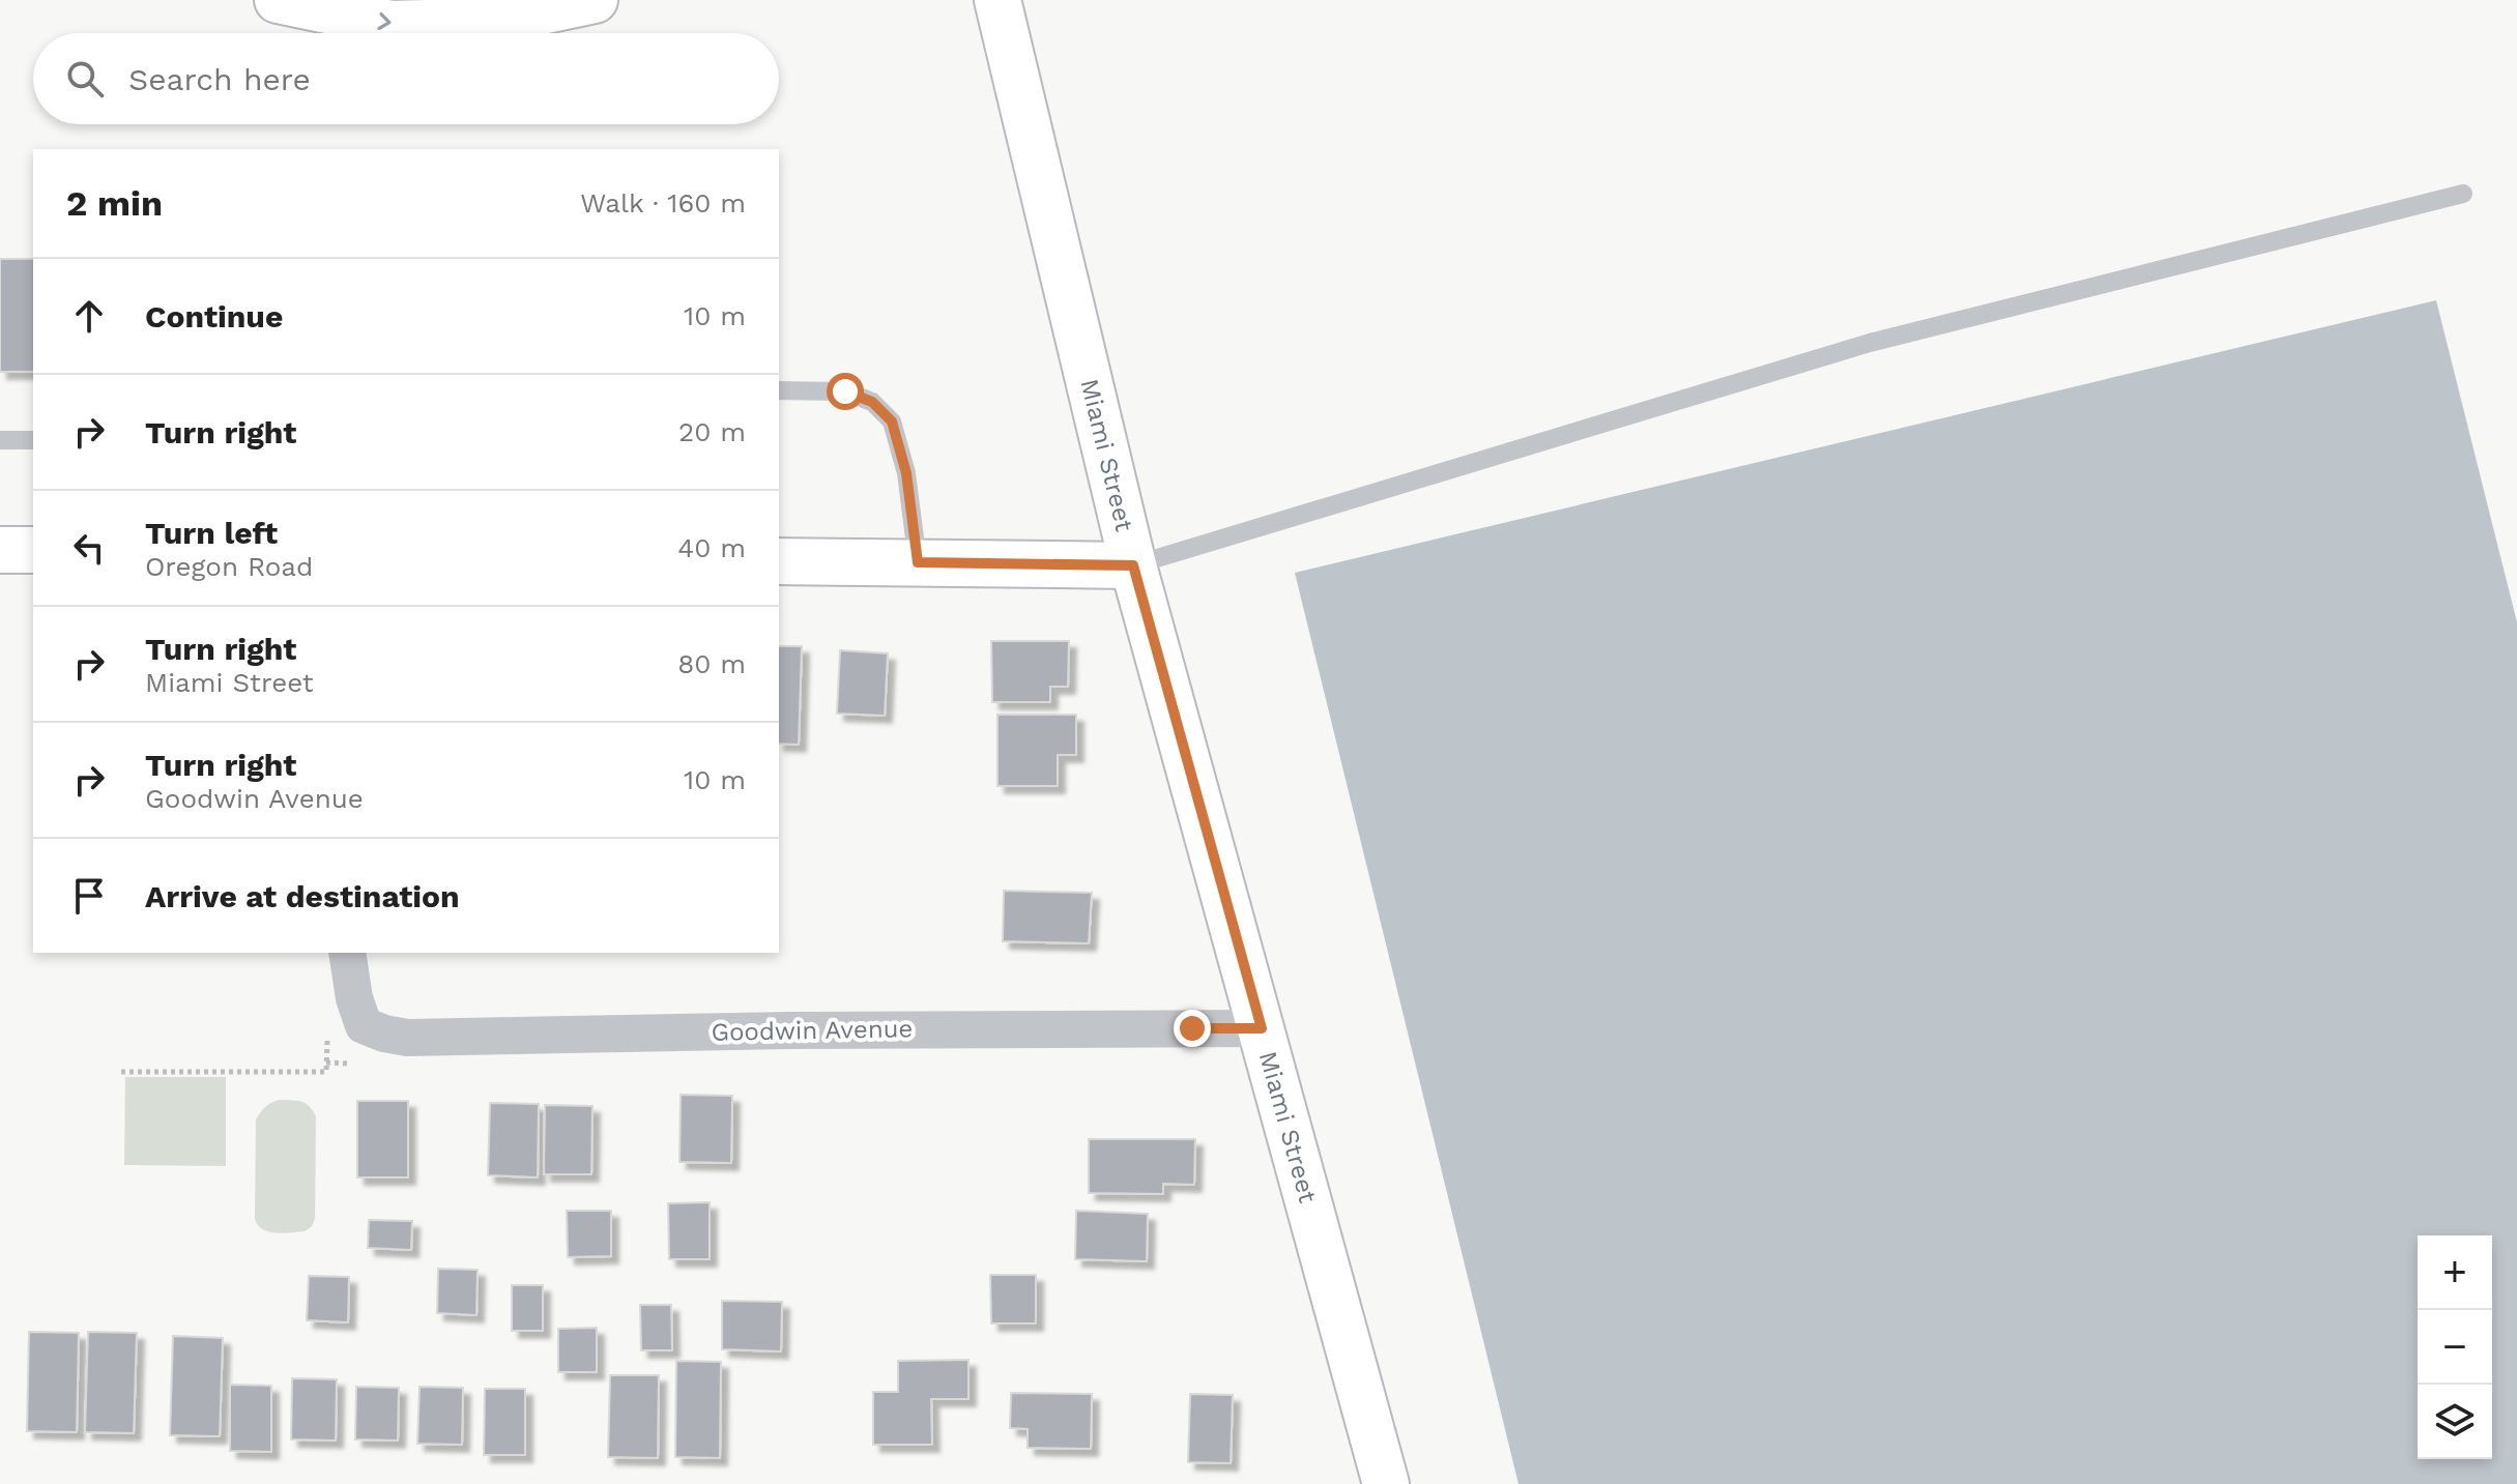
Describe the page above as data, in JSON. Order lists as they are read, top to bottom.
{
  "streets": {
    "main road": ["Miami Street"],
    "street": ["Goodwin Avenue"]
  },
  "crossings": [
    ["Miami Street", "Goodwin Avenue"]
  ],
  "page": {
    "search": "Search here",
    "heading": ["2 min", "Walk · 160 m"],
    "list": [
      ["Continue", "10 m"],
      ["Turn right", "20 m"],
      ["Turn left", "Oregon Road", "40 m"],
      ["Turn right", "Miami Street", "80 m"],
      ["Turn right", "Goodwin Avenue", "10 m"],
      "Arrive at destination"
    ],
    "map_buttons": ["+", "−"]
  }
}
